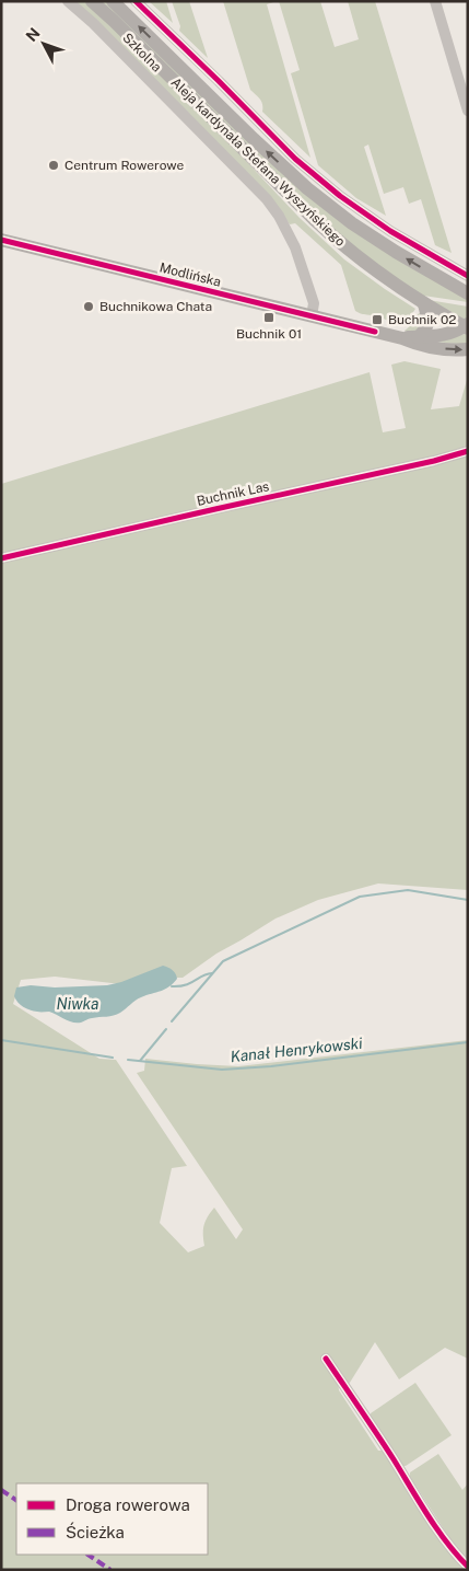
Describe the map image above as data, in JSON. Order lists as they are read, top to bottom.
{
  "streets": {
    "main road": ["Aleja kardynała Stefana Wyszyńskiego", "Modlińska"],
    "street": ["Szkolna", "Buchnik Las"]
  },
  "crossings": [
    ["Szkolna", "Modlińska"],
    ["Aleja kardynała Stefana Wyszyńskiego", "Modlińska"]
  ],
  "water": ["Niwka", "Kanał Henrykowski"],
  "places": {
    "other": ["Centrum Rowerowe", "Buchnikowa Chata"],
    "transit": ["Buchnik 01", "Buchnik 02"]
  },
  "legend": ["Droga rowerowa", "Ścieżka"],
  "north": "top left"
}
